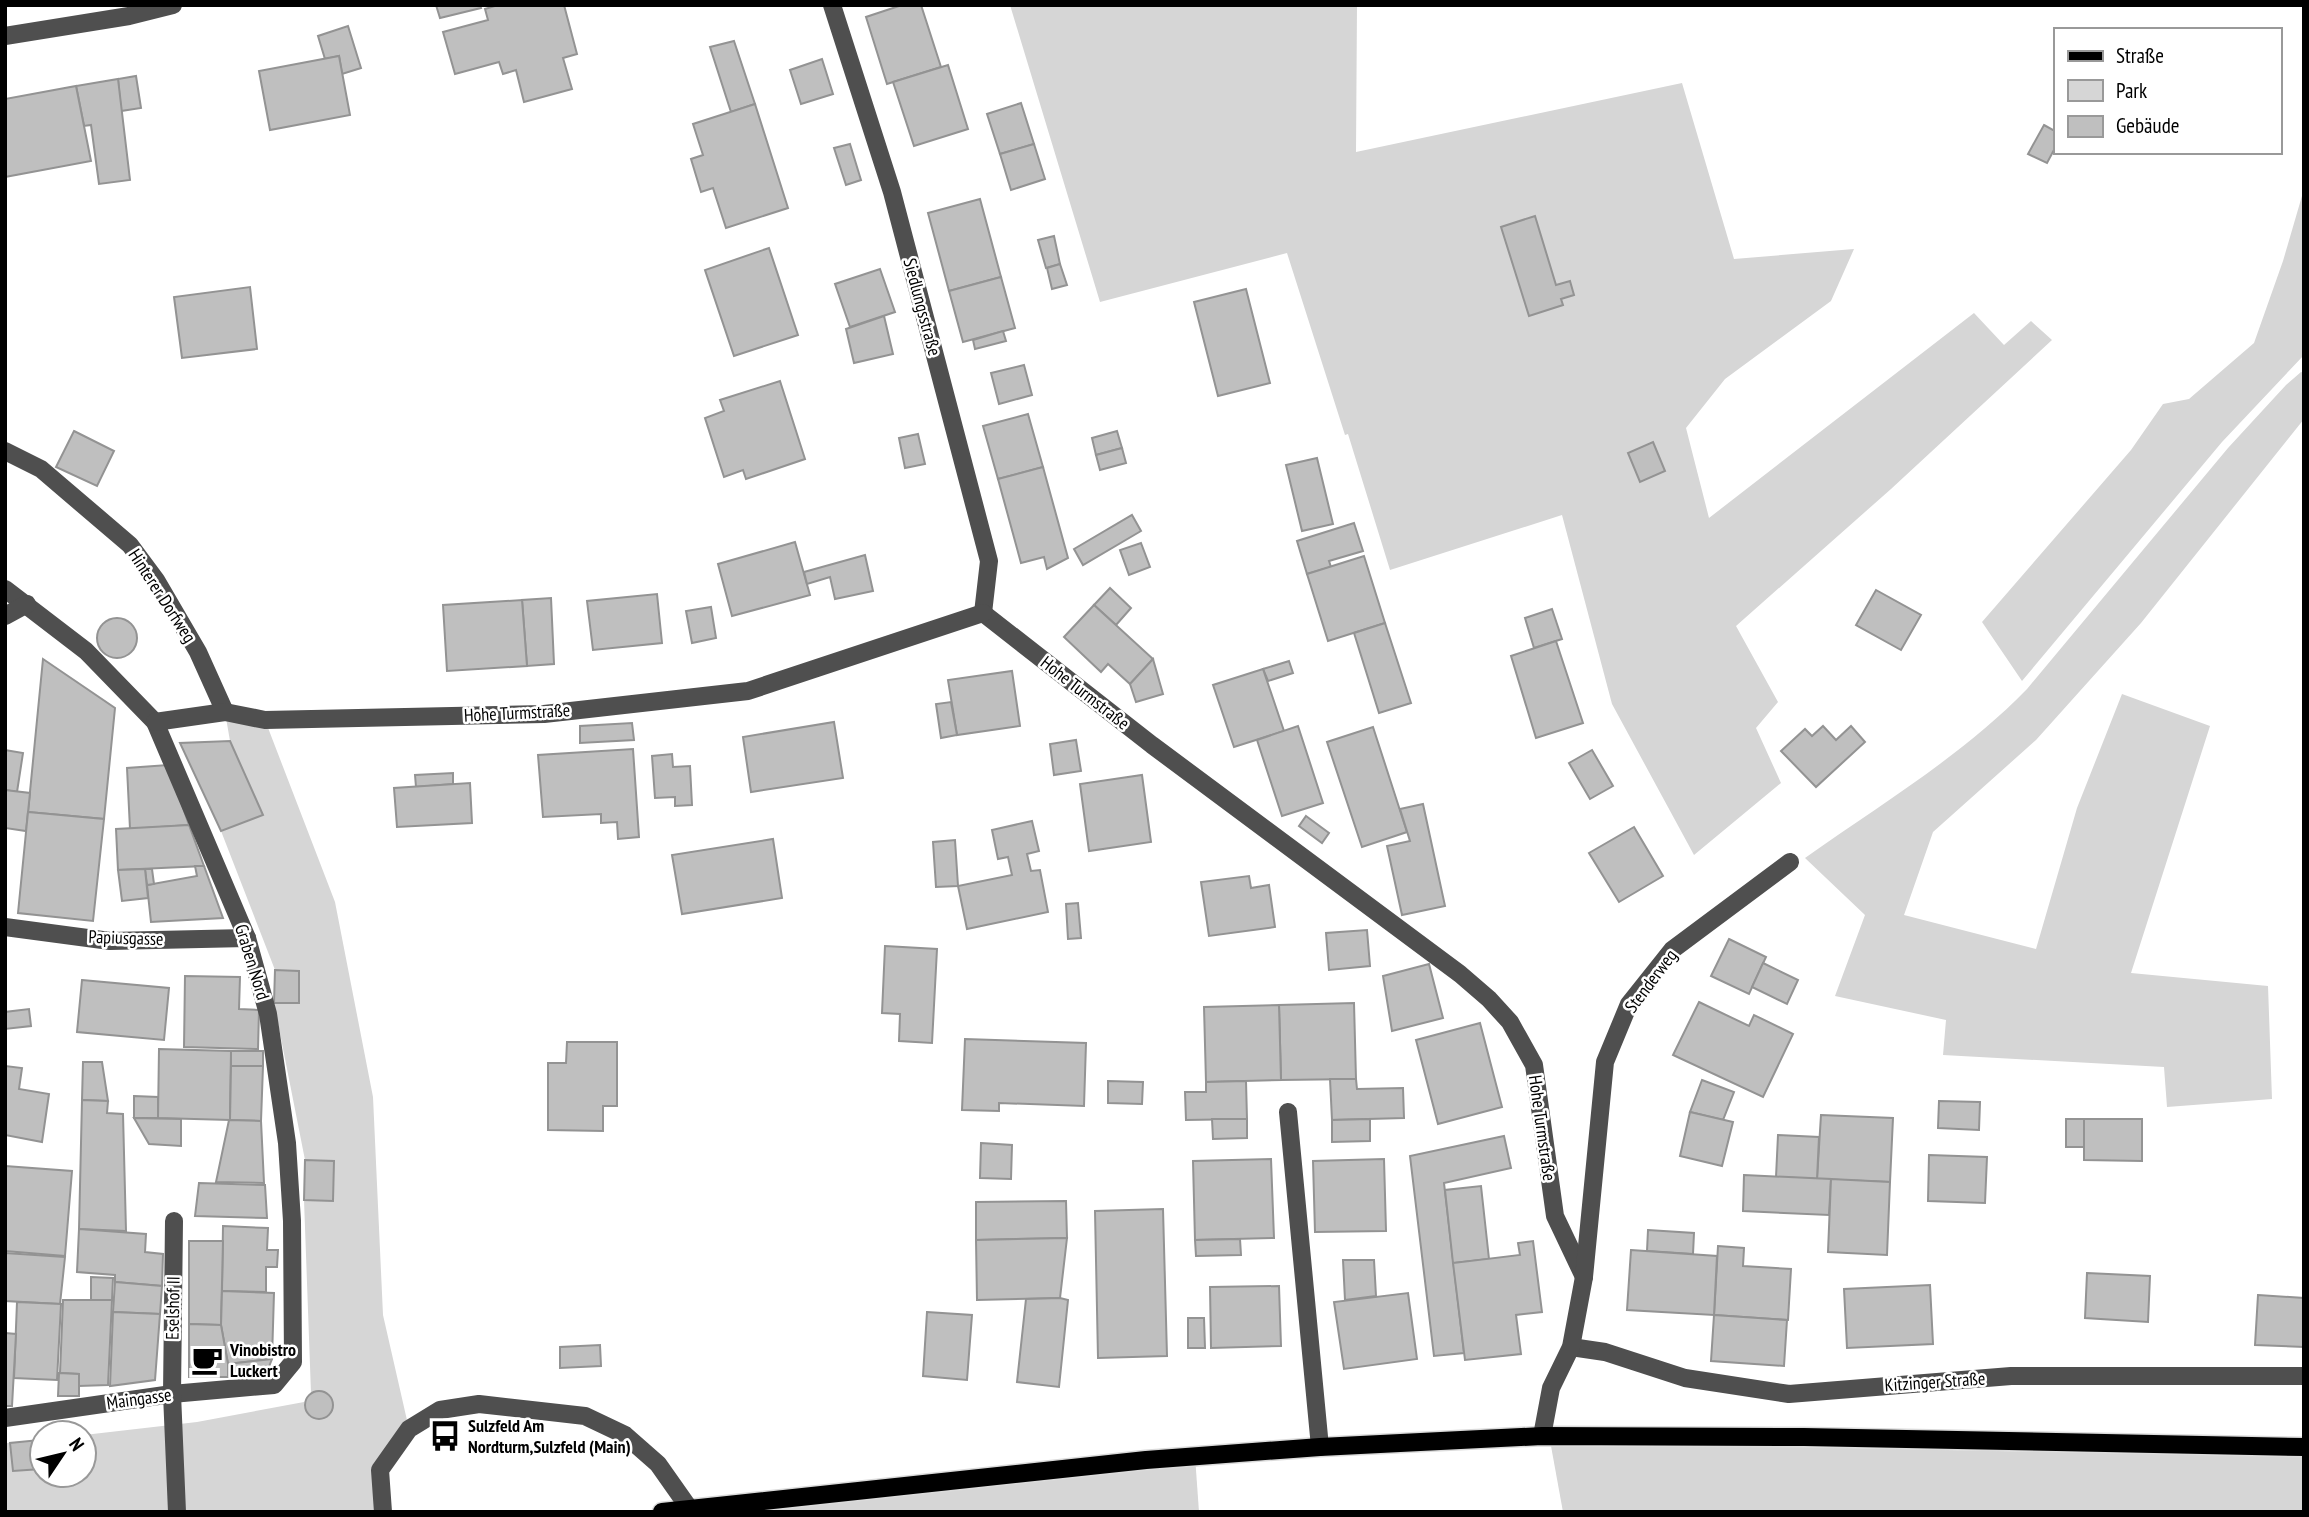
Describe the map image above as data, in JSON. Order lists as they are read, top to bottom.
{
  "streets": {
    "street": [
      "Siedlungsstraße",
      "Hinterer Dorfweg",
      "Hohe Turmstraße",
      "Papiusgasse",
      "Graben Nord",
      "Stenderweg",
      "Eselshof II",
      "Kitzinger Straße",
      "Maingasse"
    ]
  },
  "crossings": [
    ["Siedlungsstraße", "Hohe Turmstraße"],
    ["Hinterer Dorfweg", "Hohe Turmstraße"],
    ["Hohe Turmstraße", "Graben Nord"],
    ["Hohe Turmstraße", "Stenderweg"],
    ["Papiusgasse", "Graben Nord"],
    ["Graben Nord", "Maingasse"],
    ["Eselshof II", "Maingasse"]
  ],
  "places": {
    "cafe": ["Vinobistro Luckert"],
    "bus stop": ["Sulzfeld Am Nordturm,Sulzfeld (Main)"]
  },
  "legend": ["Straße", "Park", "Gebäude"],
  "north": "top right"
}
